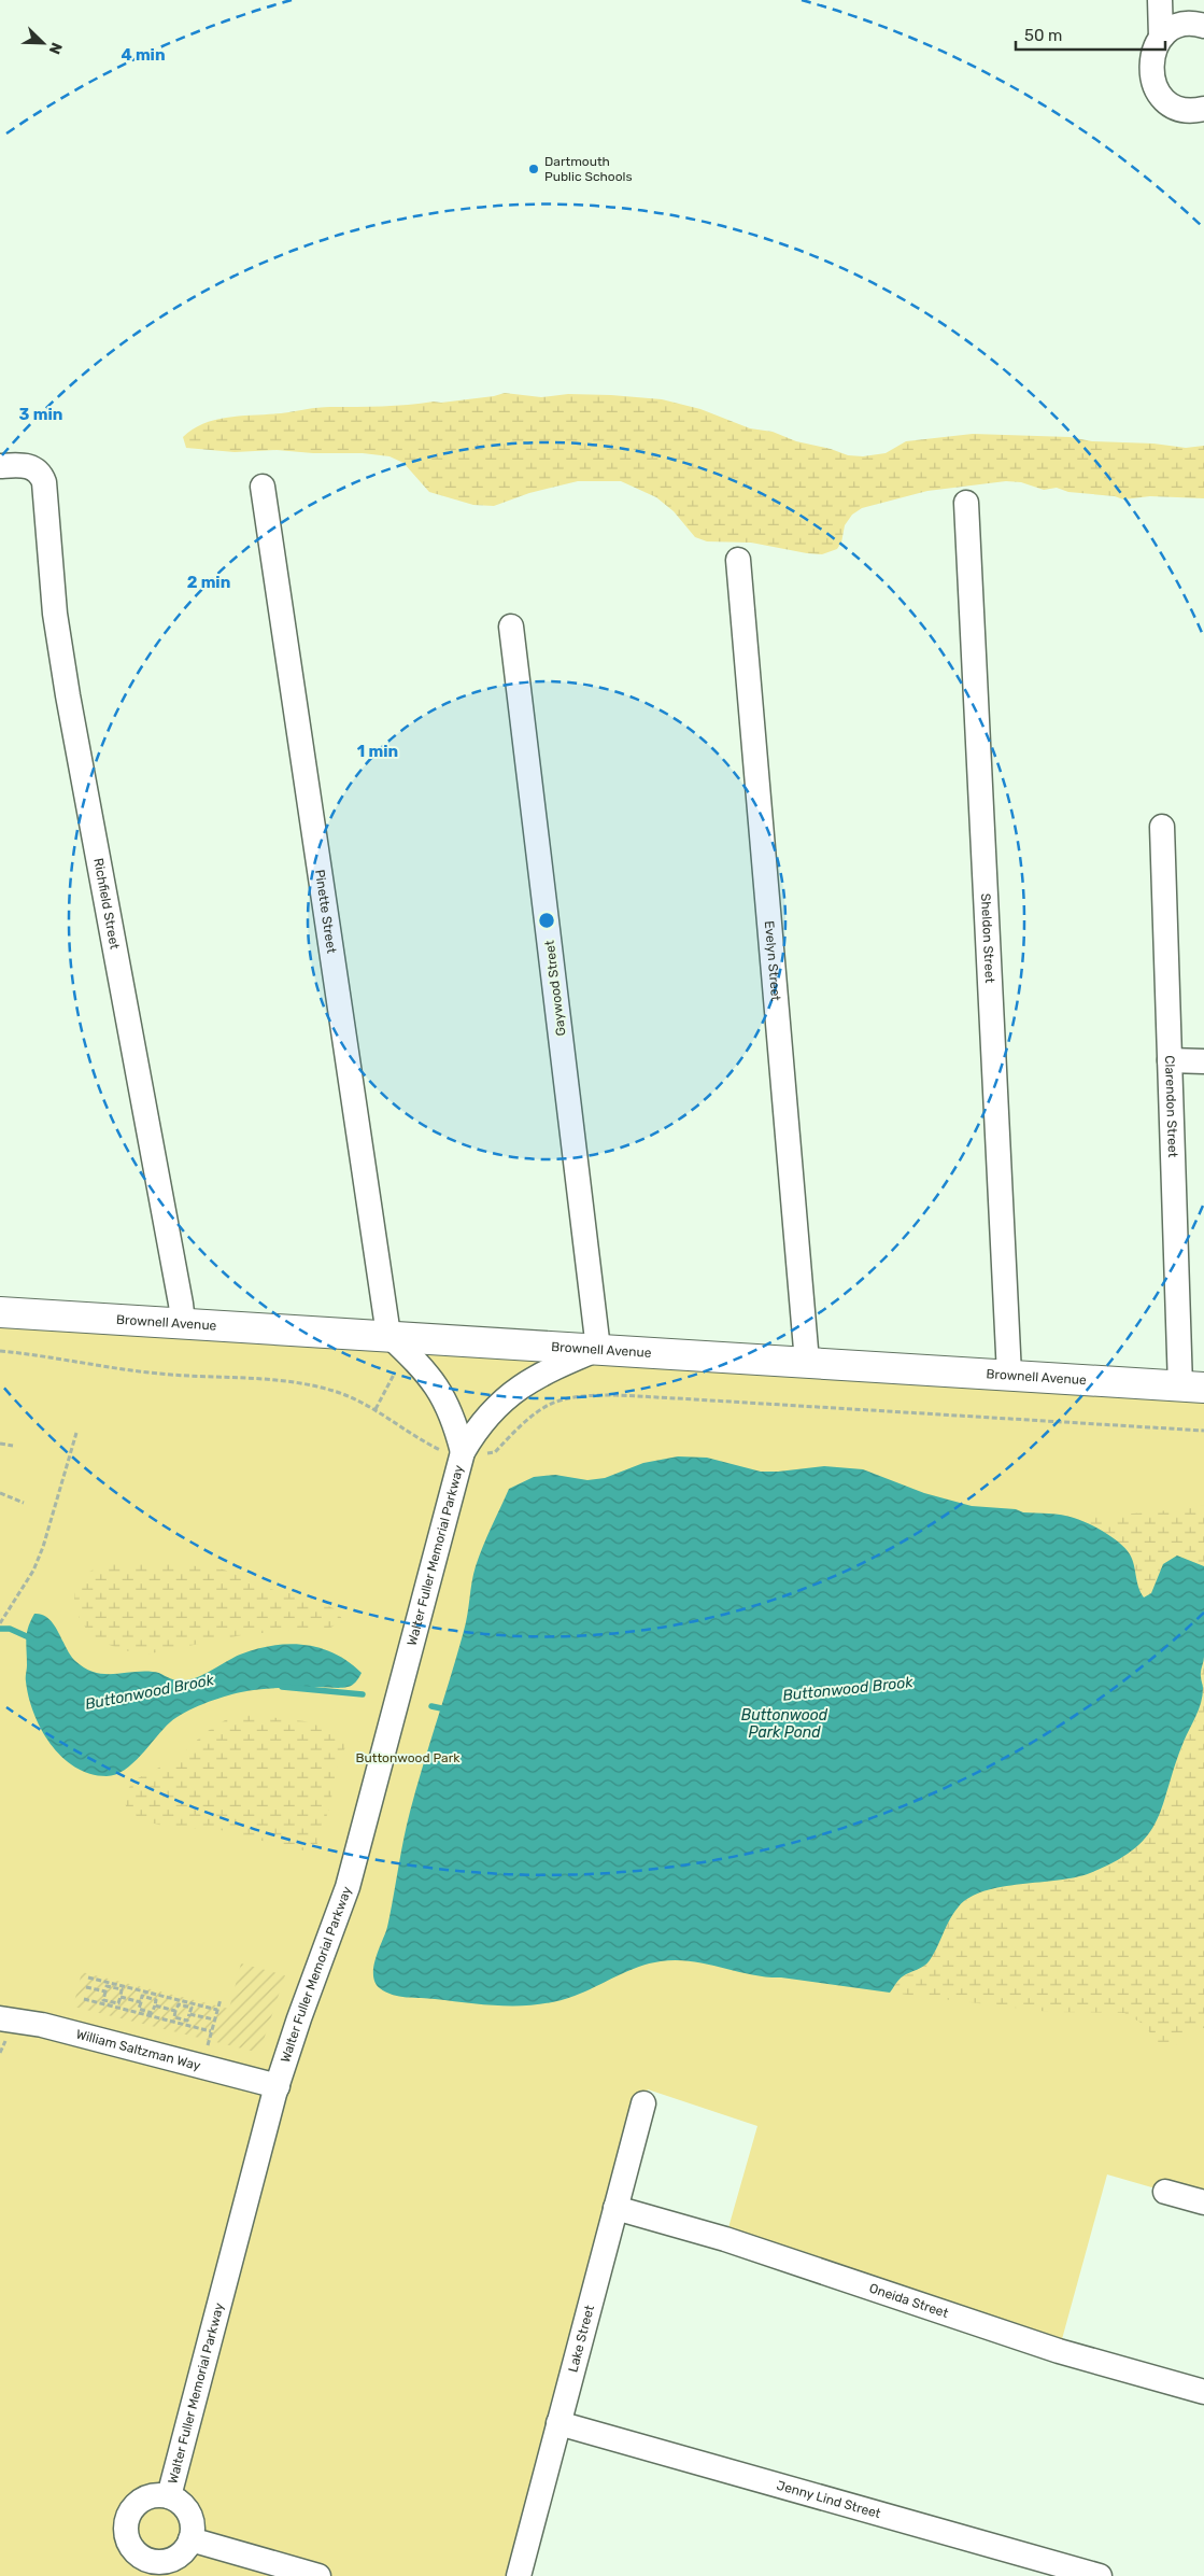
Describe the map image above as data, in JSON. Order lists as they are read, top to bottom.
{
  "streets": {
    "main road": ["Brownell Avenue"],
    "street": [
      "Richfield Street",
      "Pinette Street",
      "Sheldon Street",
      "Evelyn Street",
      "Gaywood Street",
      "Clarendon Street",
      "Walter Fuller Memorial Parkway",
      "William Saltzman Way",
      "Oneida Street",
      "Lake Street",
      "Jenny Lind Street"
    ]
  },
  "crossings": [
    ["Richfield Street", "Brownell Avenue"],
    ["Pinette Street", "Brownell Avenue"],
    ["Pinette Street", "Walter Fuller Memorial Parkway"],
    ["Sheldon Street", "Brownell Avenue"],
    ["Evelyn Street", "Brownell Avenue"],
    ["Gaywood Street", "Brownell Avenue"],
    ["Gaywood Street", "Walter Fuller Memorial Parkway"],
    ["Clarendon Street", "Brownell Avenue"],
    ["Brownell Avenue", "Walter Fuller Memorial Parkway"],
    ["Walter Fuller Memorial Parkway", "William Saltzman Way"],
    ["Oneida Street", "Lake Street"],
    ["Lake Street", "Jenny Lind Street"]
  ],
  "water": ["Buttonwood Brook", "Buttonwood Park Pond"],
  "parks": ["Buttonwood Park"],
  "places": ["Dartmouth Public Schools"],
  "scale_bar": "50 m",
  "north": "bottom right",
  "rings": [
    "4 min",
    "3 min",
    "2 min",
    "1 min"
  ]
}
